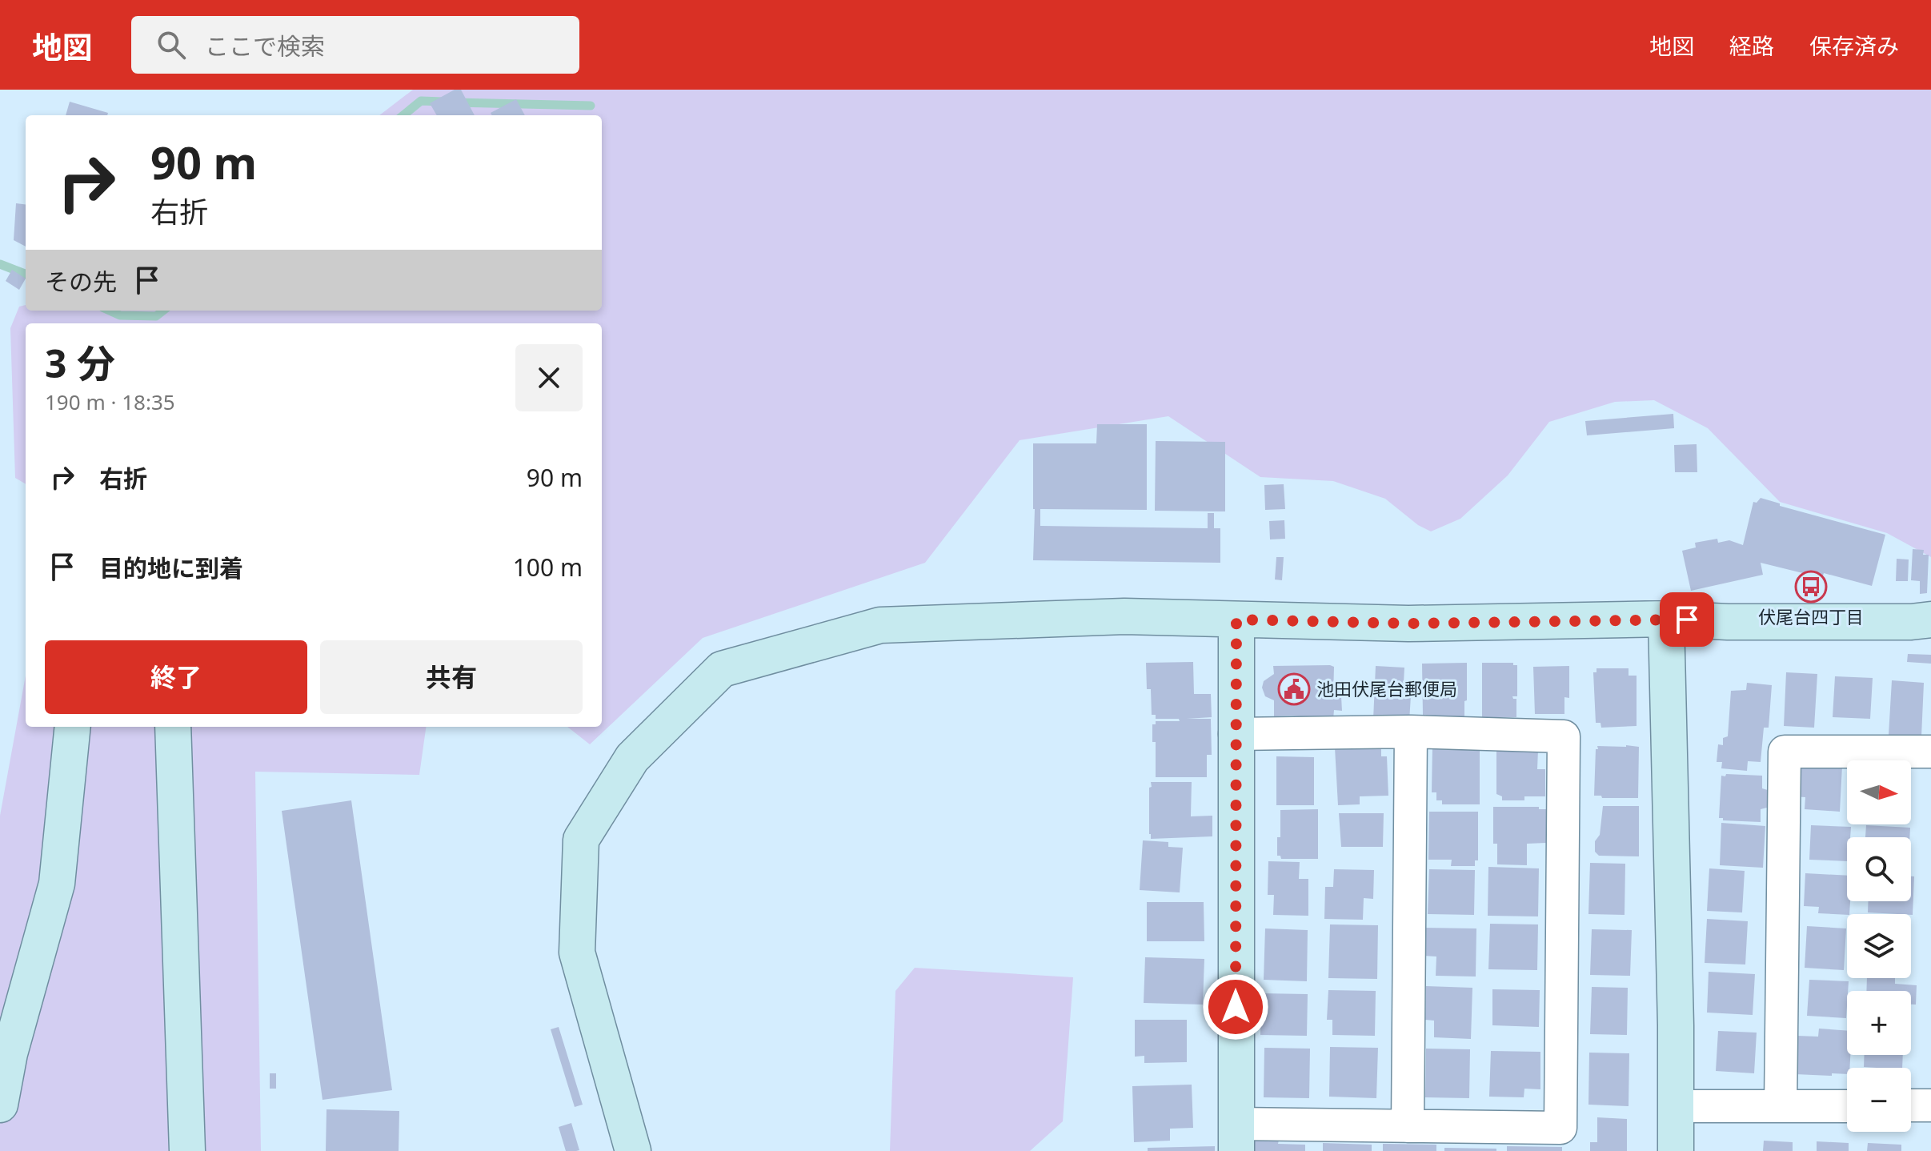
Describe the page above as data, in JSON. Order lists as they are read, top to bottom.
{
  "places": {
    "bus stop": ["伏尾台四丁目"],
    "public building": ["池田伏尾台郵便局"]
  },
  "north": "right",
  "page": {
    "header": "地図",
    "search": "ここで検索",
    "nav": ["地図", "経路", "保存済み"],
    "turn": ["90 m", "右折"],
    "then": "その先",
    "heading": ["3 分", "190 m · 18:35"],
    "list": [
      {
        "name": "右折",
        "value": "90 m"
      },
      {
        "name": "目的地に到着",
        "value": "100 m"
      }
    ],
    "buttons": ["終了", "共有"],
    "map_buttons": ["+", "−"]
  }
}
